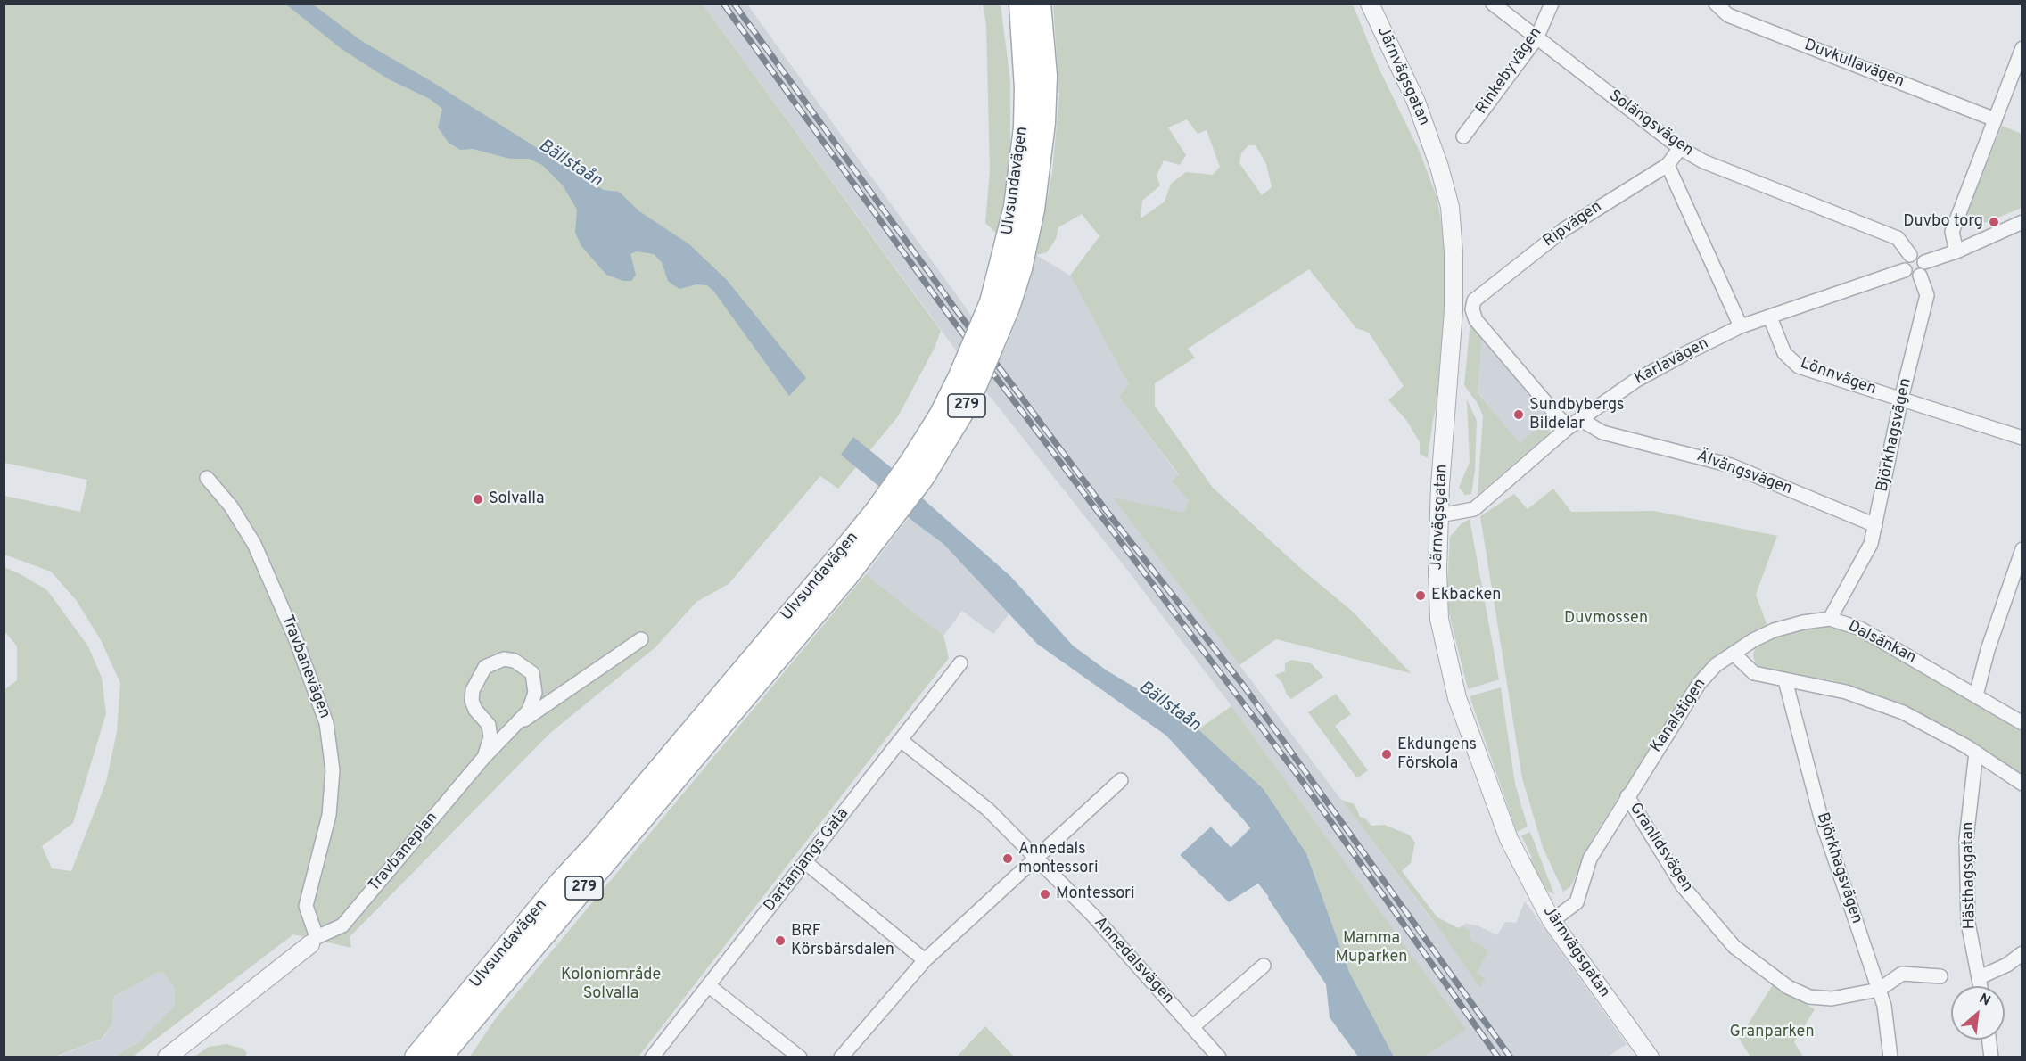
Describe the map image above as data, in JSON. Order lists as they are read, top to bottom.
{
  "streets": {
    "main road": ["Ulvsundavägen", "279"],
    "street": [
      "Duvkullavägen",
      "Rinkebyvägen",
      "Järnvägsgatan",
      "Solängsvägen",
      "Ripvägen",
      "Karlavägen",
      "Lönnvägen",
      "Björkhagsvägen",
      "Älvängsvägen",
      "Dalsänkan",
      "Travbanevägen",
      "Kanalstigen",
      "Granlidsvägen",
      "Travbaneplan",
      "Dartanjangs Gata",
      "Hästhagsgatan",
      "Annedalsvägen"
    ]
  },
  "crossings": [
    ["Rinkebyvägen", "Solängsvägen"],
    ["Järnvägsgatan", "Karlavägen"],
    ["Järnvägsgatan", "Kanalstigen"],
    ["Solängsvägen", "Ripvägen"],
    ["Solängsvägen", "Karlavägen"],
    ["Solängsvägen", "Björkhagsvägen"],
    ["Ripvägen", "Karlavägen"],
    ["Karlavägen", "Lönnvägen"],
    ["Karlavägen", "Björkhagsvägen"],
    ["Karlavägen", "Älvängsvägen"],
    ["Lönnvägen", "Björkhagsvägen"],
    ["Björkhagsvägen", "Älvängsvägen"],
    ["Björkhagsvägen", "Dalsänkan"],
    ["Björkhagsvägen", "Granlidsvägen"],
    ["Dalsänkan", "Kanalstigen"],
    ["Travbanevägen", "Travbaneplan"],
    ["Kanalstigen", "Granlidsvägen"],
    ["Dartanjangs Gata", "Annedalsvägen"]
  ],
  "water": ["Bällstaån"],
  "parks": [
    "Duvmossen",
    "Mamma Muparken",
    "Koloniområde Solvalla",
    "Granparken"
  ],
  "places": [
    "Duvbo torg",
    "Sundbybergs Bildelar",
    "Solvalla",
    "Ekbacken",
    "Ekdungens Förskola",
    "Annedals montessori",
    "Montessori",
    "BRF Körsbärsdalen"
  ],
  "north": "top right"
}
